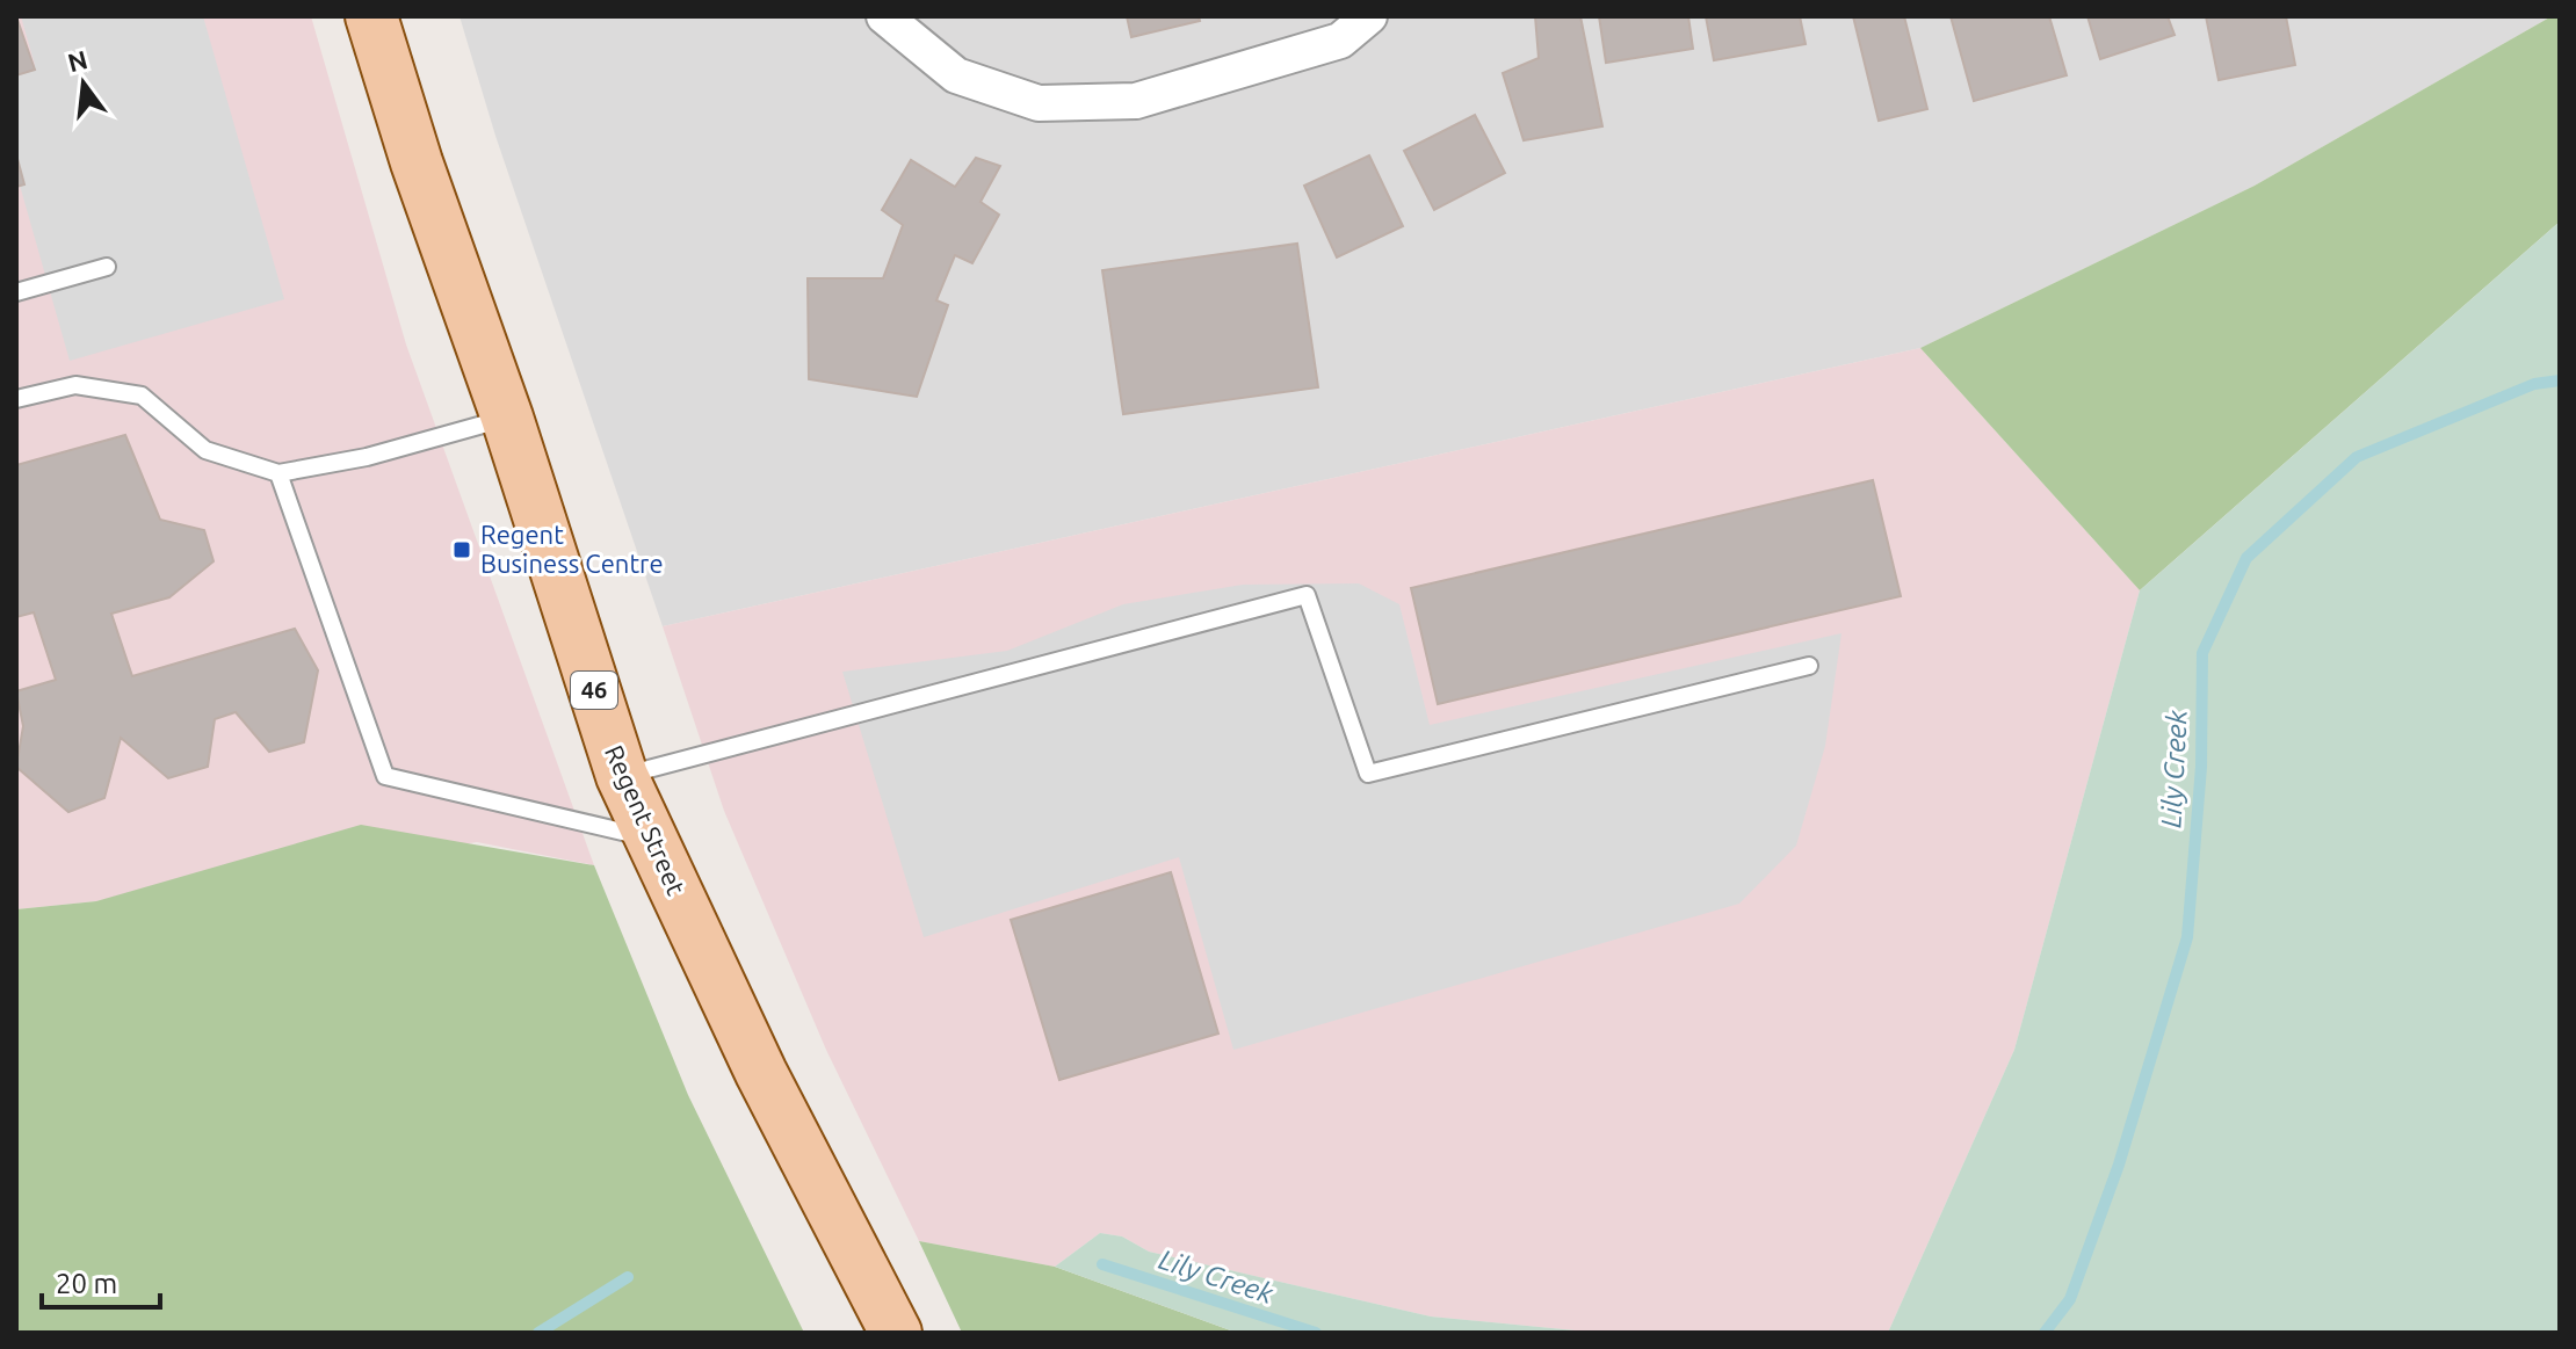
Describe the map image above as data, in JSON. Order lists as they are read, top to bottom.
{
  "streets": {
    "main road": ["46", "Regent Street"]
  },
  "water": ["Lily Creek"],
  "places": {
    "transit": ["Regent Business Centre"]
  },
  "scale_bar": "20 m",
  "north": "top"
}
